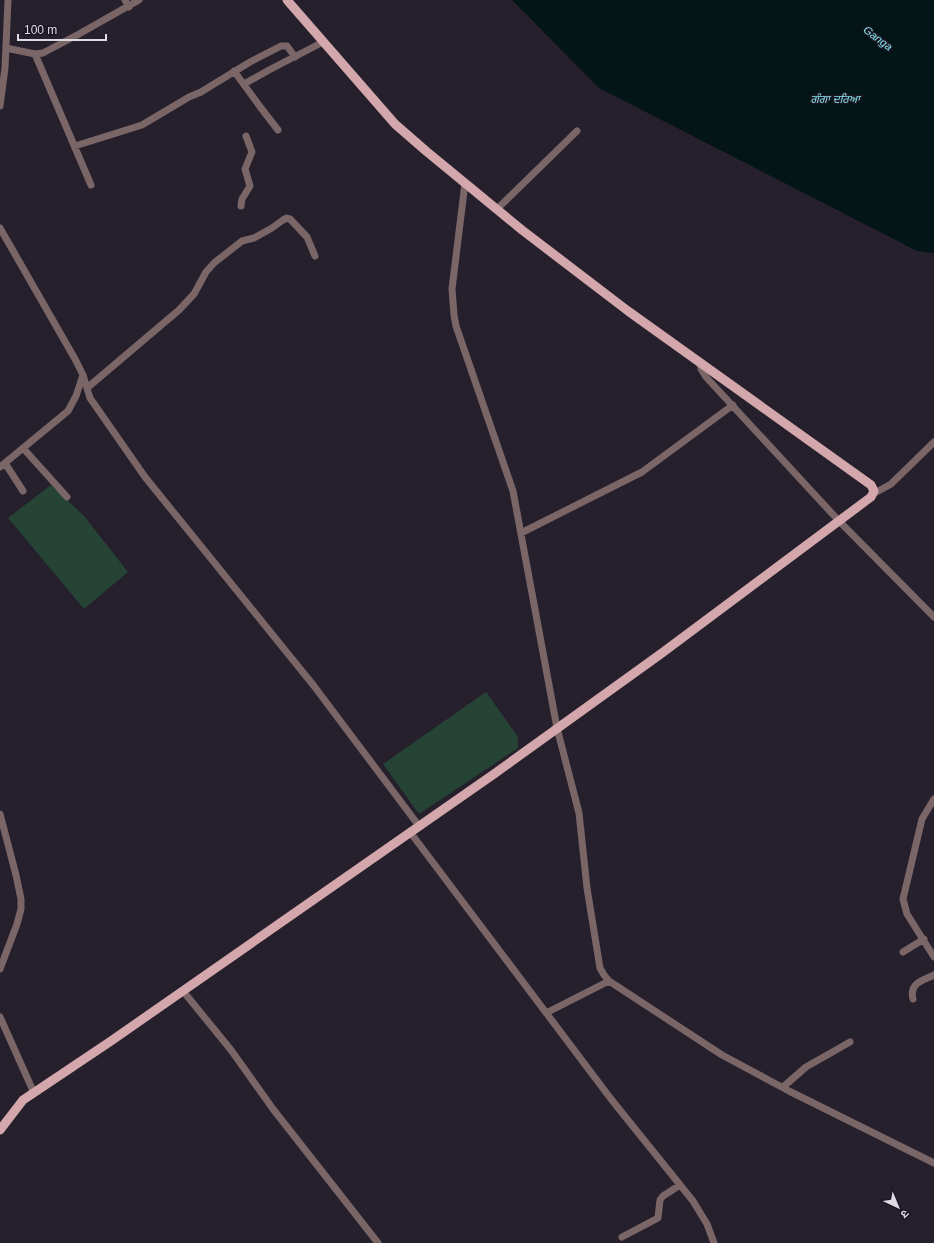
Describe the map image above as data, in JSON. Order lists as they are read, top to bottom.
{
  "water": ["Ganga", "ਗੰਗਾ ਦਰਿਆ"],
  "scale_bar": "100 m",
  "north": "bottom right"
}
